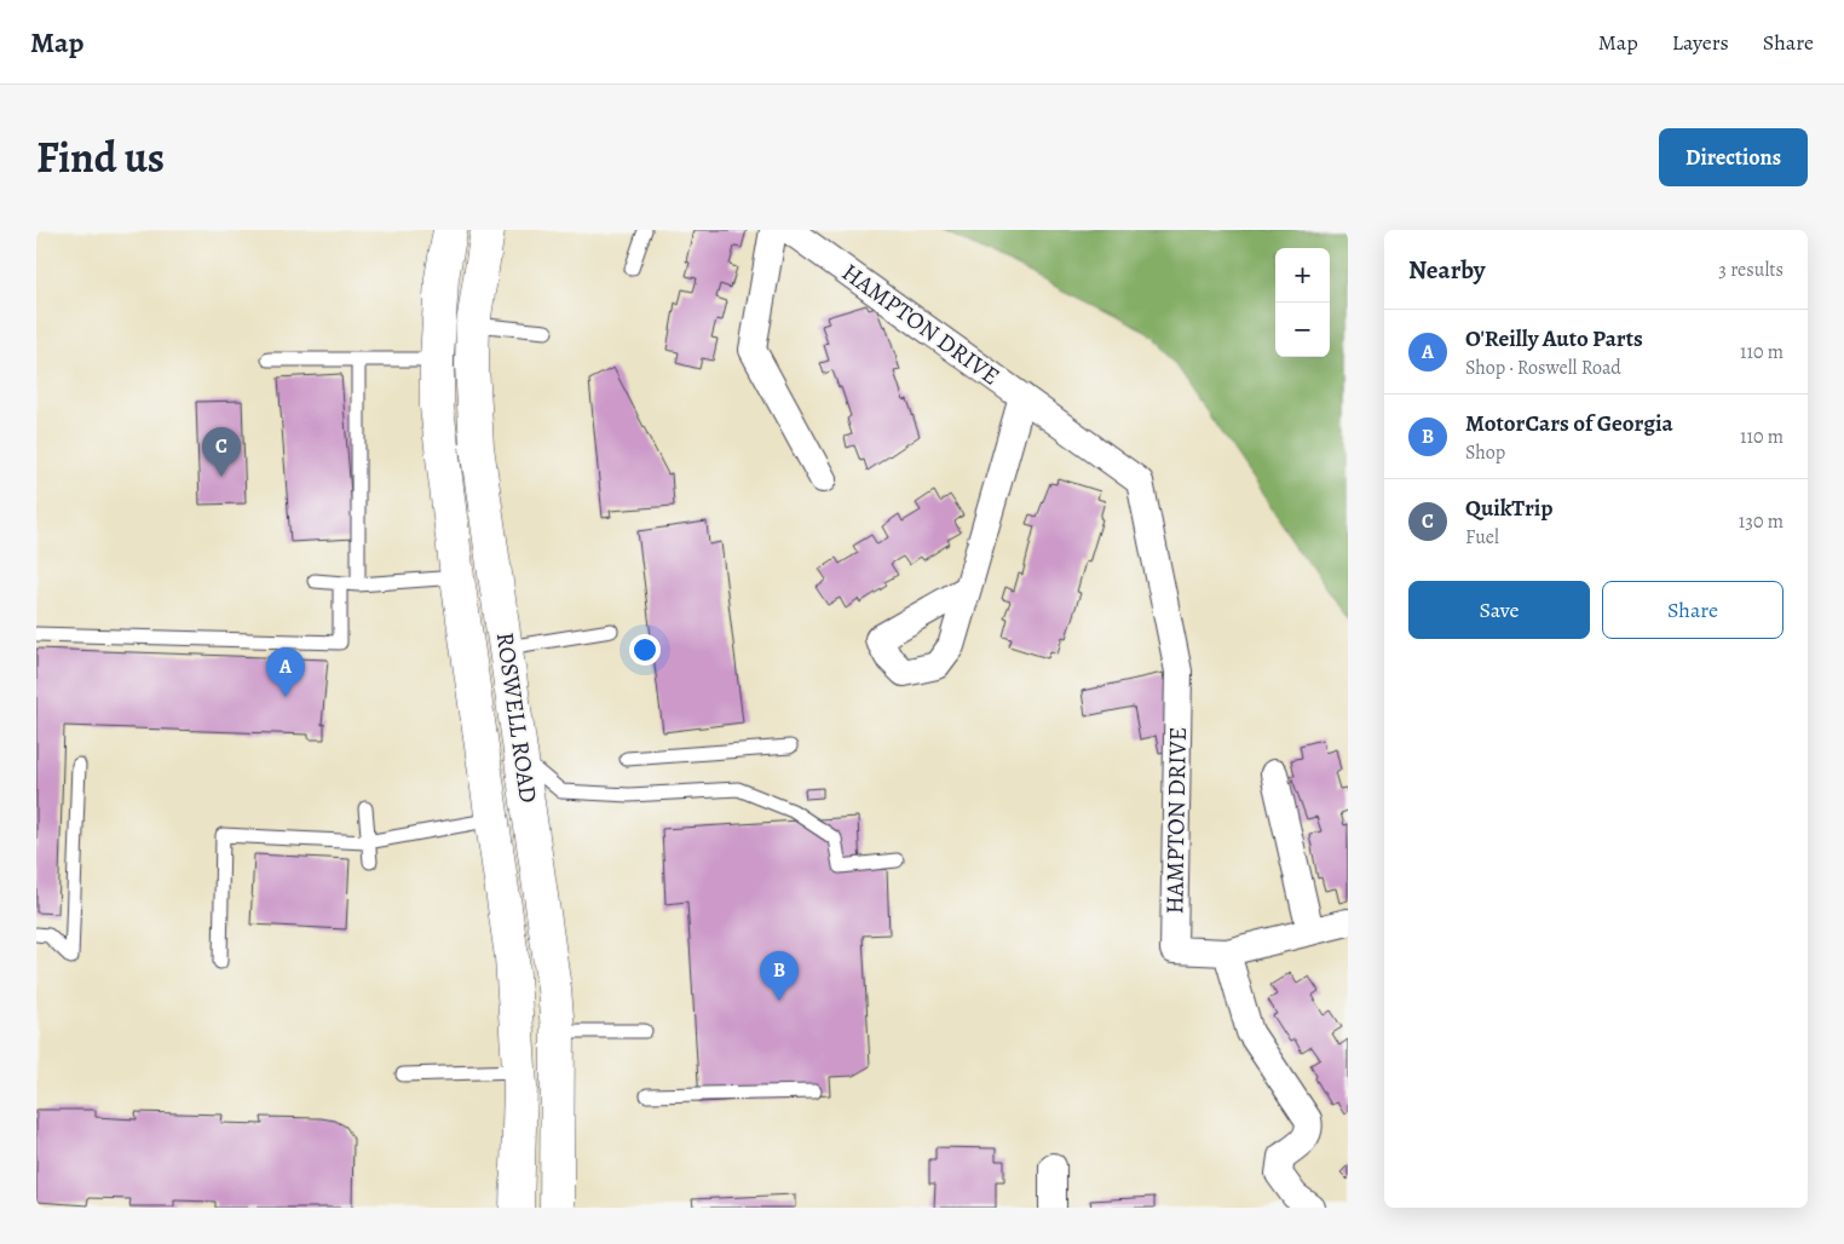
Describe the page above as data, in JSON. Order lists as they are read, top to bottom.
{
  "streets": {
    "main road": ["ROSWELL ROAD"],
    "street": ["HAMPTON DRIVE"]
  },
  "page": {
    "header": "Map",
    "nav": ["Map", "Layers", "Share"],
    "title": "Find us",
    "buttons": [
      "Directions",
      ["Save", "Share"]
    ],
    "heading": ["Nearby", "3 results"],
    "map_buttons": ["+", "−"],
    "list": [
      {
        "mark": "A",
        "name": "O'Reilly Auto Parts",
        "note": "Shop · Roswell Road",
        "value": "110 m"
      },
      {
        "mark": "B",
        "name": "MotorCars of Georgia",
        "note": "Shop",
        "value": "110 m"
      },
      {
        "mark": "C",
        "name": "QuikTrip",
        "note": "Fuel",
        "value": "130 m"
      }
    ],
    "pins": ["C", "A", "B"]
  }
}
